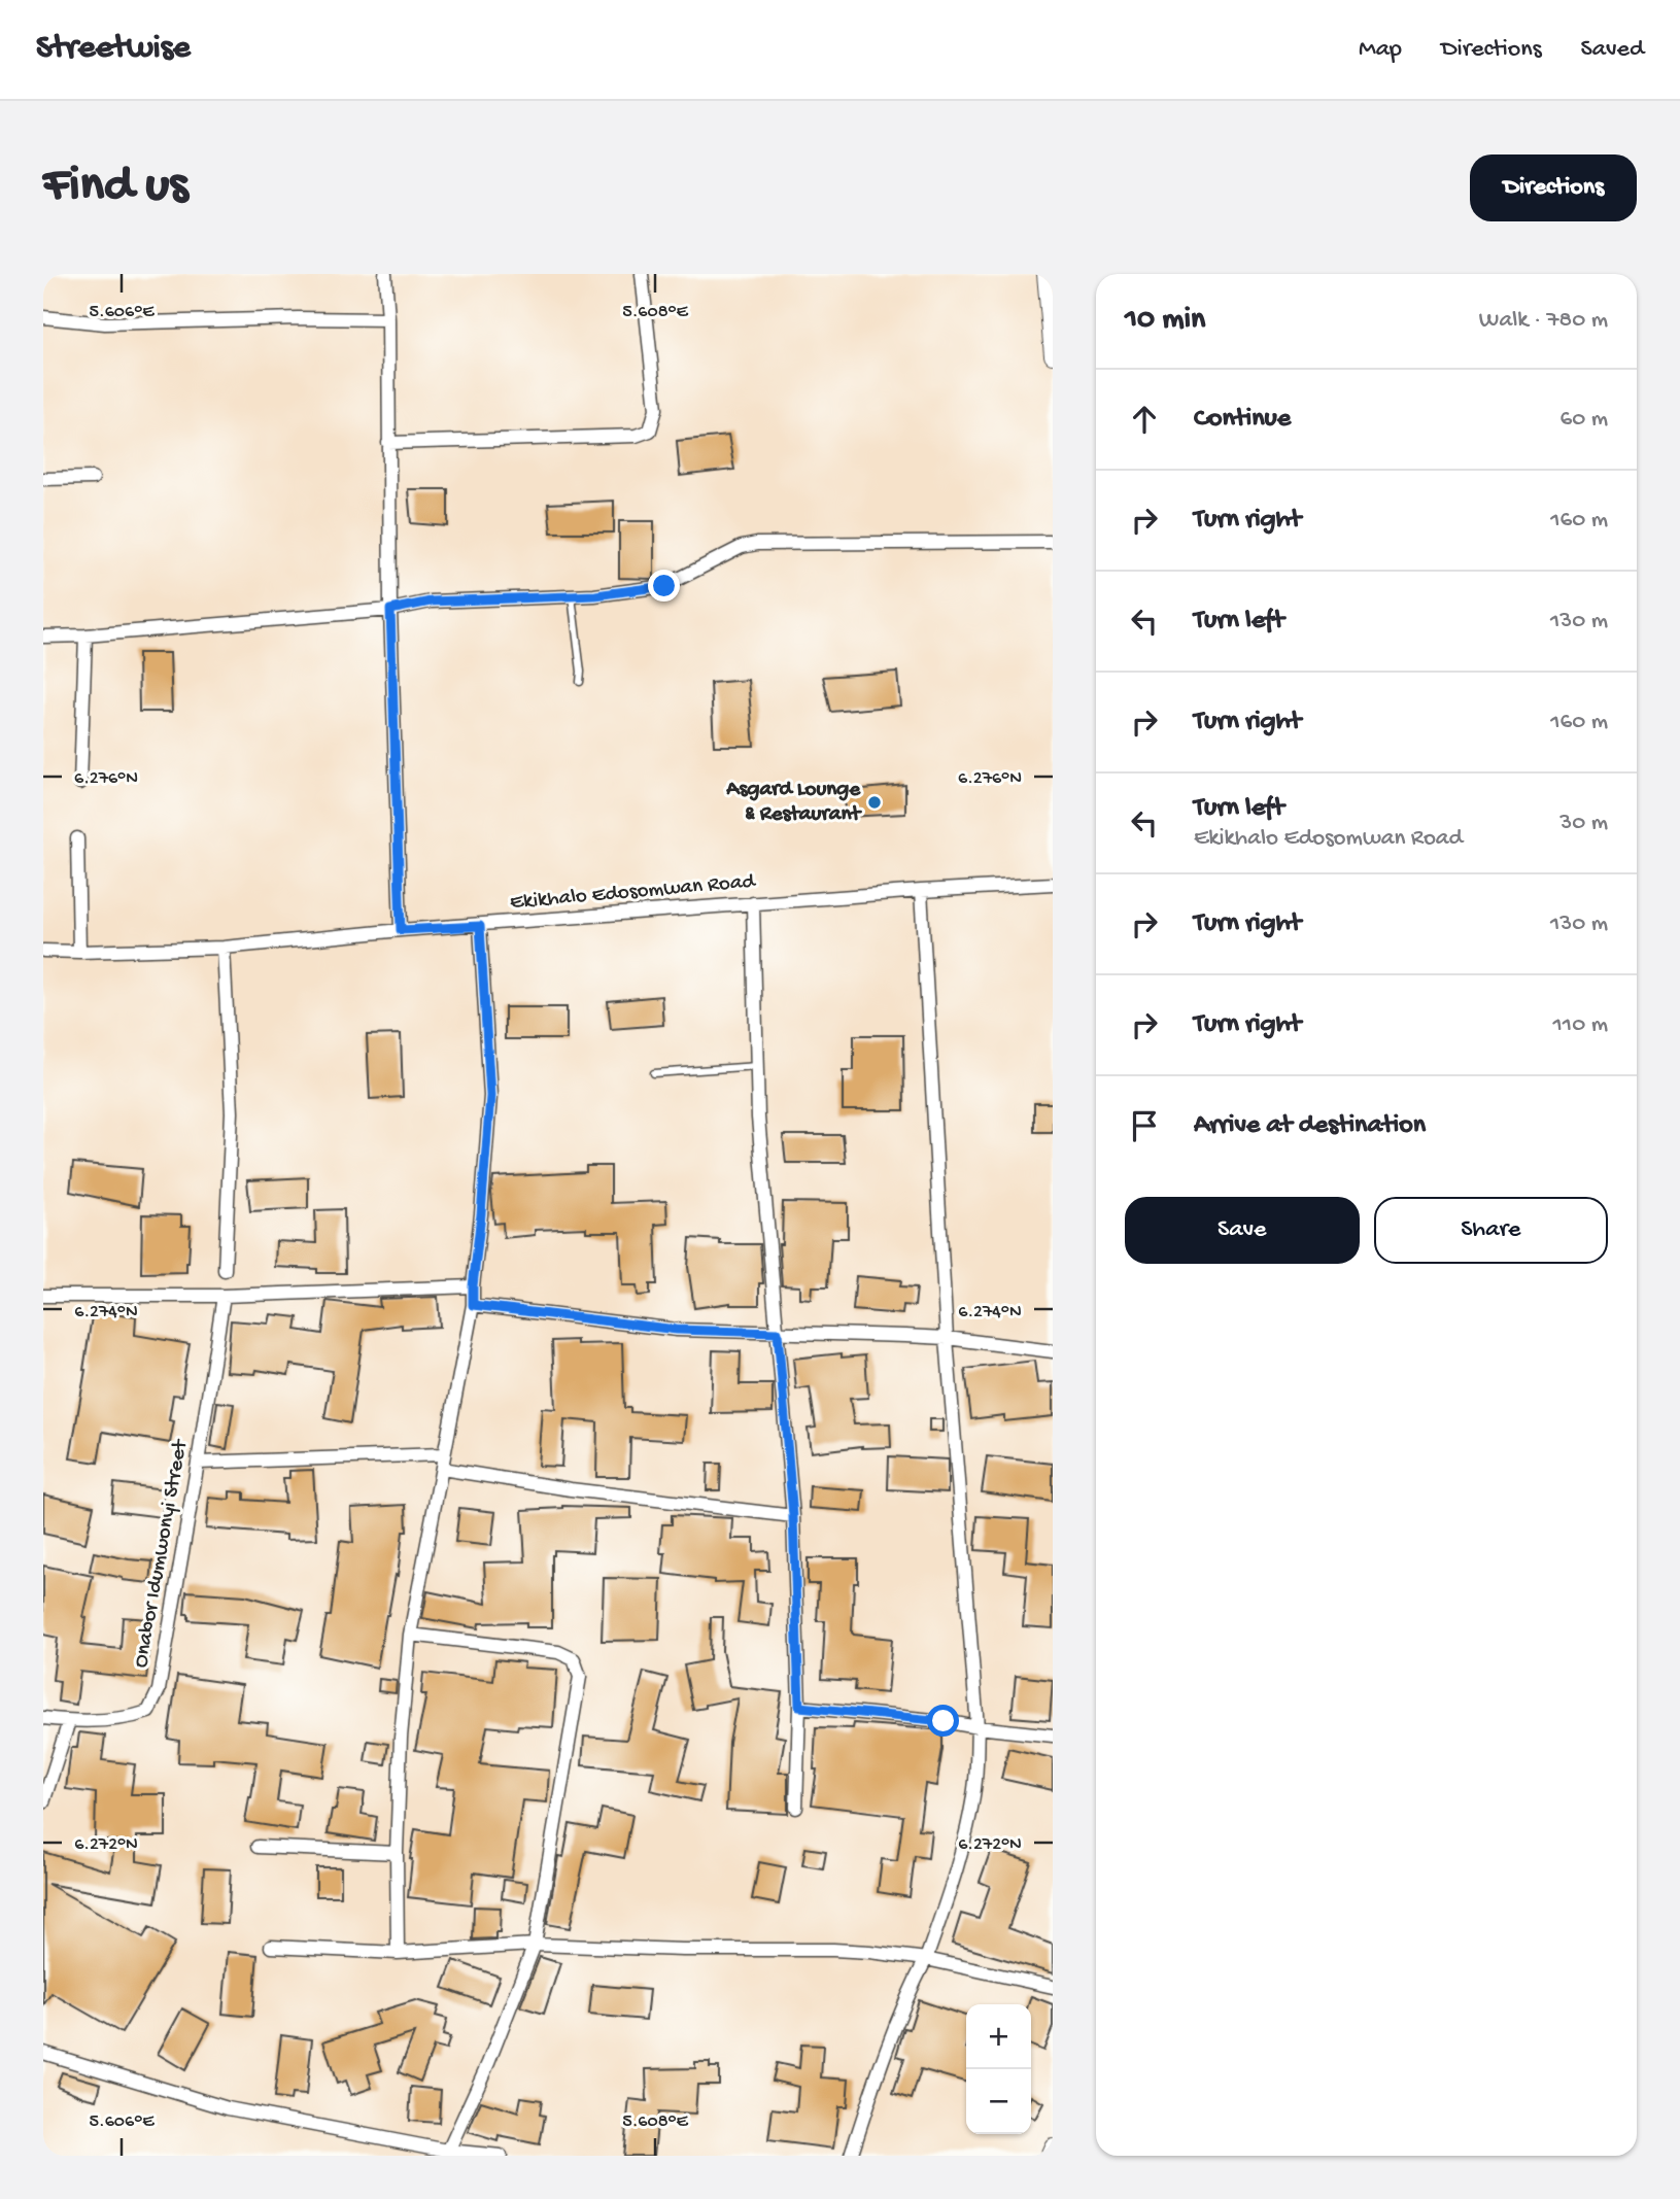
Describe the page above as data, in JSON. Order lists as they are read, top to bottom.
{
  "streets": {
    "street": ["Ekikhalo Edosomwan Road", "Onabor Idumwonyi Street"]
  },
  "places": ["Asgard Lounge & Restaurant"],
  "page": {
    "header": "Streetwise",
    "nav": ["Map", "Directions", "Saved"],
    "buttons": [
      "Directions",
      ["Save", "Share"]
    ],
    "title": "Find us",
    "heading": ["10 min", "Walk · 780 m"],
    "list": [
      ["Continue", "60 m"],
      ["Turn right", "160 m"],
      ["Turn left", "130 m"],
      ["Turn right", "160 m"],
      ["Turn left", "Ekikhalo Edosomwan Road", "30 m"],
      ["Turn right", "130 m"],
      ["Turn right", "110 m"],
      "Arrive at destination"
    ],
    "map_buttons": ["+", "−"]
  },
  "coordinates": [
    "5.606°E",
    "5.608°E",
    "6.276°N",
    "6.274°N",
    "6.272°N"
  ]
}
